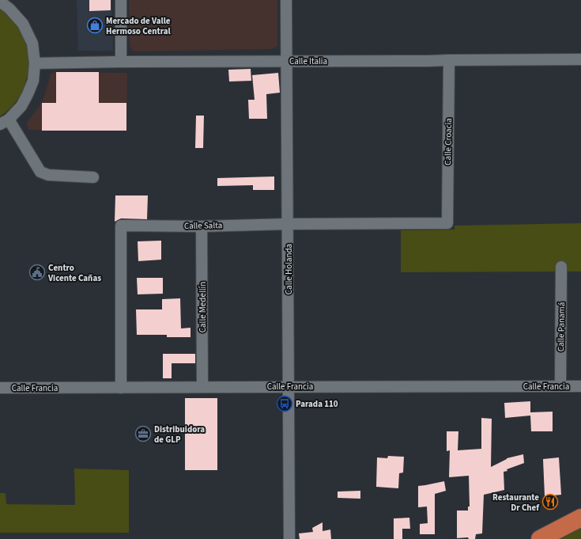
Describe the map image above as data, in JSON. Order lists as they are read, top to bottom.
{
  "streets": {
    "street": [
      "Calle Italia",
      "Calle Croacia",
      "Calle Salta",
      "Calle Holanda",
      "Calle Medellín",
      "Calle Panamá",
      "Calle Francia"
    ]
  },
  "crossings": [
    ["Calle Italia", "Calle Croacia"],
    ["Calle Italia", "Calle Holanda"],
    ["Calle Croacia", "Calle Salta"],
    ["Calle Salta", "Calle Holanda"],
    ["Calle Salta", "Calle Medellín"],
    ["Calle Salta", "Calle Francia"],
    ["Calle Holanda", "Calle Francia"],
    ["Calle Medellín", "Calle Francia"],
    ["Calle Panamá", "Calle Francia"]
  ],
  "places": {
    "shop": ["Mercado de Valle Hermoso Central"],
    "public building": ["Centro Vicente Cañas"],
    "bus stop": ["Parada 110"],
    "office": ["Distribuidora de GLP"],
    "restaurant": ["Restaurante Dr Chef"]
  }
}
